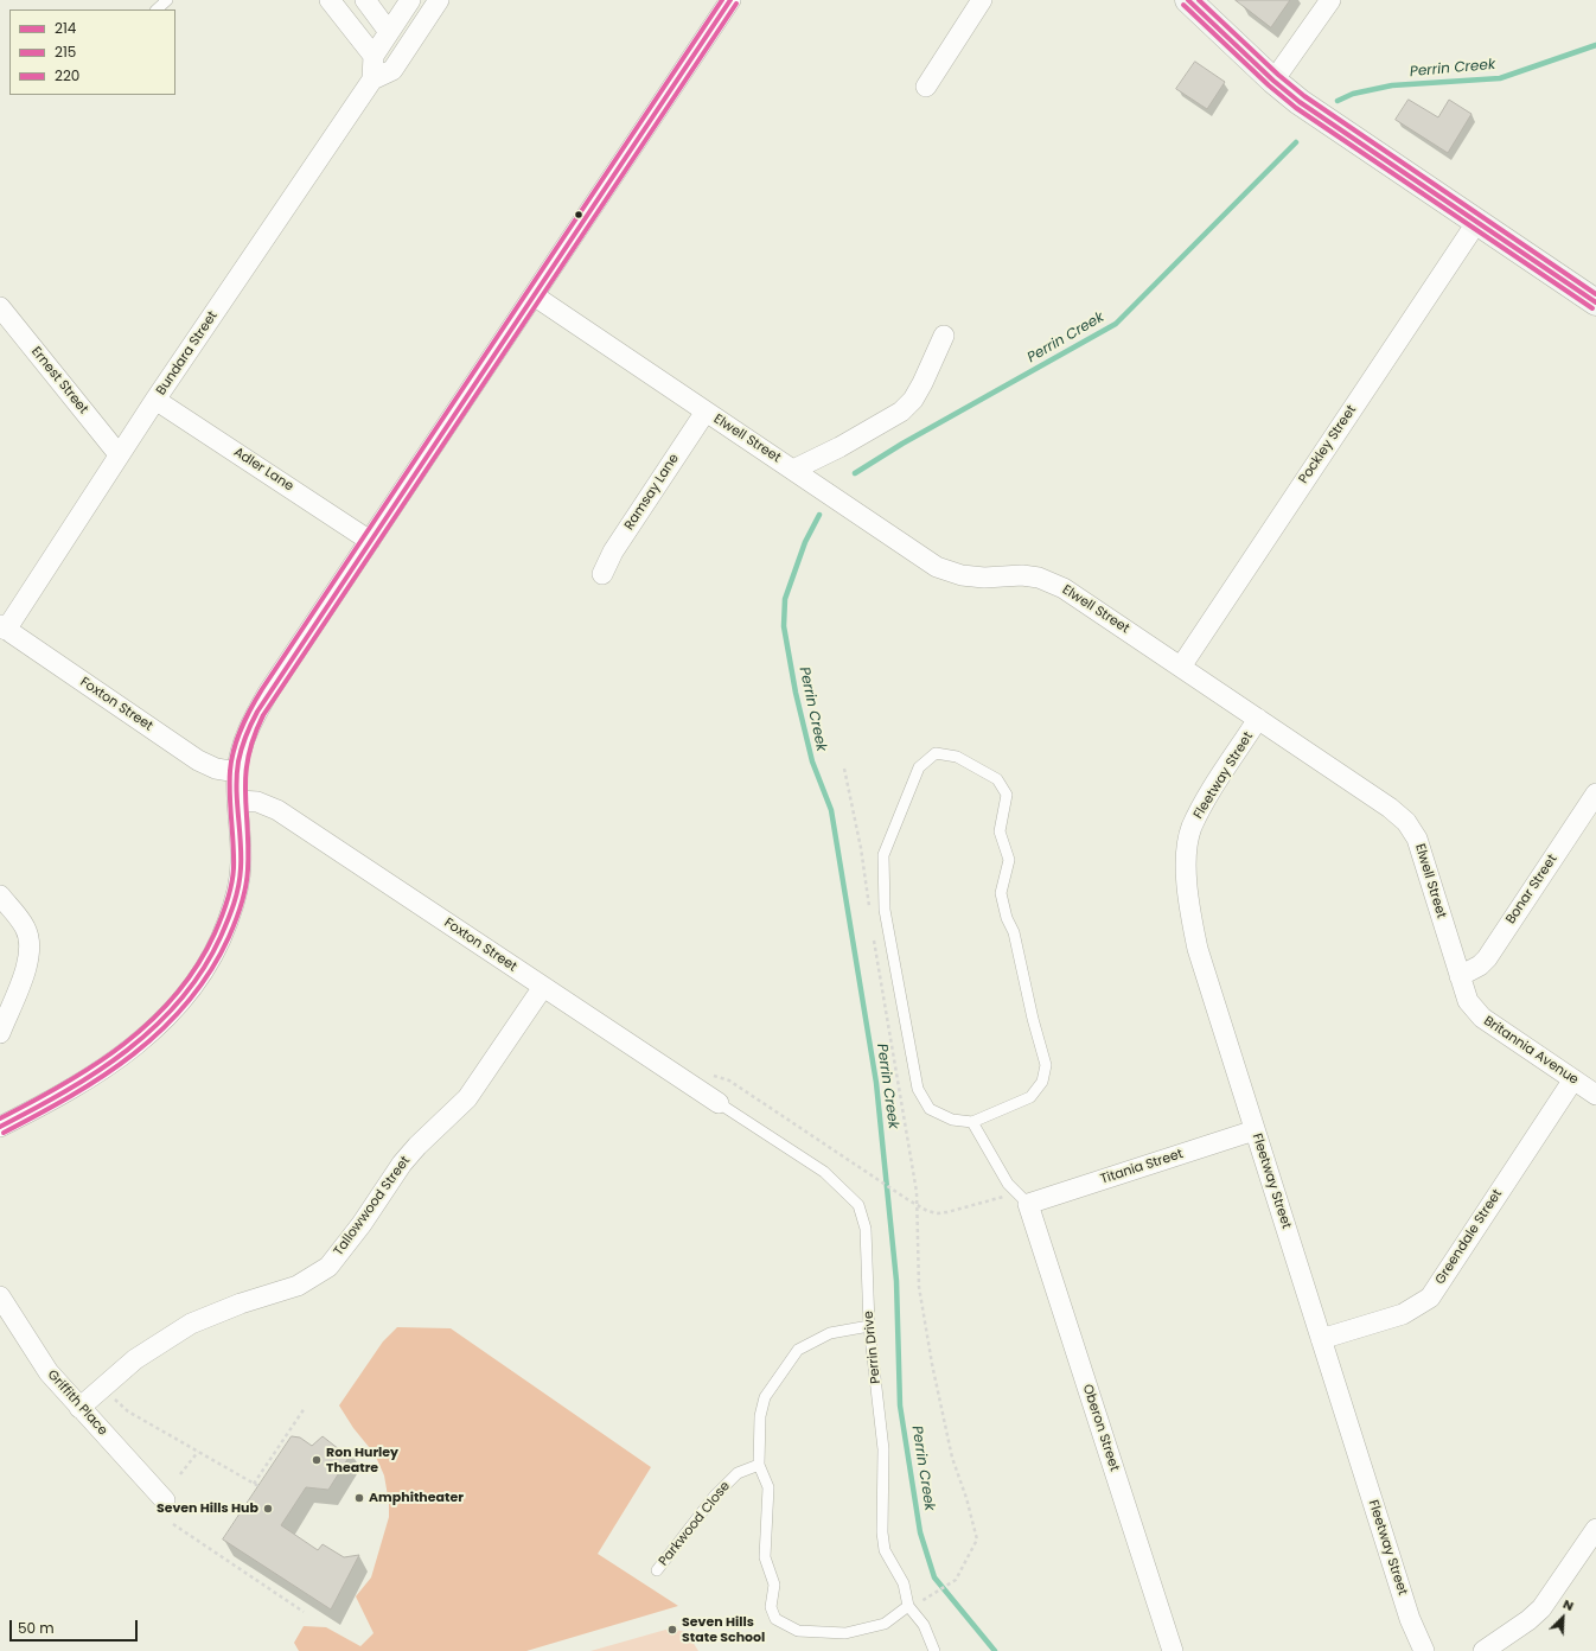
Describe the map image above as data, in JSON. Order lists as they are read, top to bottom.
{
  "streets": {
    "street": [
      "Bundara Street",
      "Ernest Street",
      "Elwell Street",
      "Pockley Street",
      "Adler Lane",
      "Ramsay Lane",
      "Foxton Street",
      "Fleetway Street",
      "Bonar Street",
      "Britannia Avenue",
      "Titania Street",
      "Tallowwood Street",
      "Greendale Street",
      "Griffith Place",
      "Oberon Street"
    ],
    "lane": ["Perrin Drive", "Parkwood Close"]
  },
  "crossings": [
    ["Bundara Street", "Ernest Street"],
    ["Bundara Street", "Adler Lane"],
    ["Bundara Street", "Foxton Street"],
    ["Elwell Street", "Pockley Street"],
    ["Elwell Street", "Ramsay Lane"],
    ["Elwell Street", "Fleetway Street"],
    ["Elwell Street", "Bonar Street"],
    ["Elwell Street", "Britannia Avenue"],
    ["Foxton Street", "Tallowwood Street"],
    ["Foxton Street", "Perrin Drive"],
    ["Fleetway Street", "Titania Street"],
    ["Fleetway Street", "Greendale Street"],
    ["Bonar Street", "Britannia Avenue"],
    ["Britannia Avenue", "Greendale Street"],
    ["Titania Street", "Oberon Street"],
    ["Tallowwood Street", "Griffith Place"]
  ],
  "water": ["Perrin Creek"],
  "places": [
    "Ron Hurley Theatre",
    "Amphitheater",
    "Seven Hills Hub",
    "Seven Hills State School"
  ],
  "lines": ["transit line 214", "transit line 220", "transit line 215"],
  "legend": ["214", "215", "220"],
  "scale_bar": "50 m",
  "north": "top right"
}
